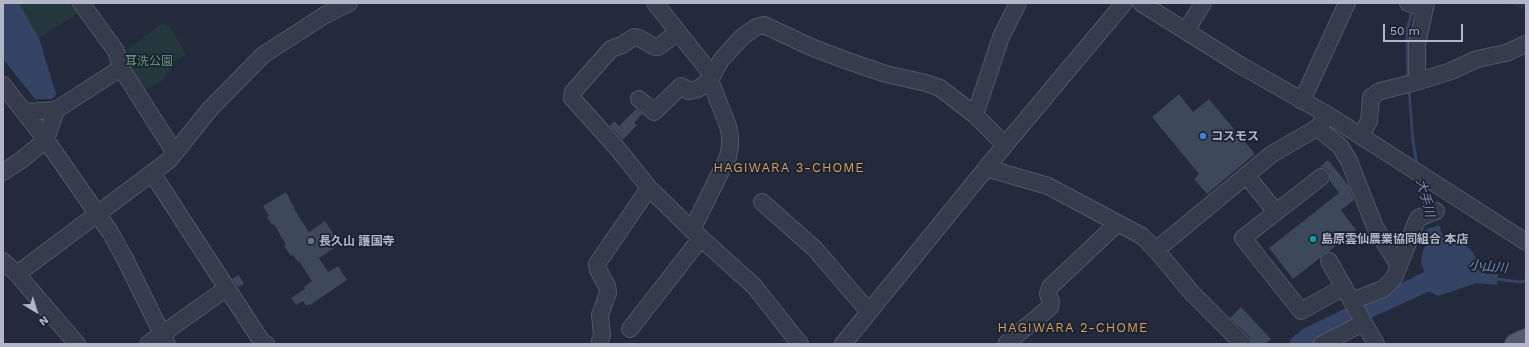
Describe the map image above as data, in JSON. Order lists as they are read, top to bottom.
{
  "districts": ["HAGIWARA 3-CHOME", "HAGIWARA 2-CHOME"],
  "water": ["大手川", "小山川"],
  "parks": ["耳洗公園"],
  "places": ["コスモス", "島原雲仙農業協同組合 本店", "長久山 護国寺"],
  "scale_bar": "50 m",
  "north": "bottom right"
}
